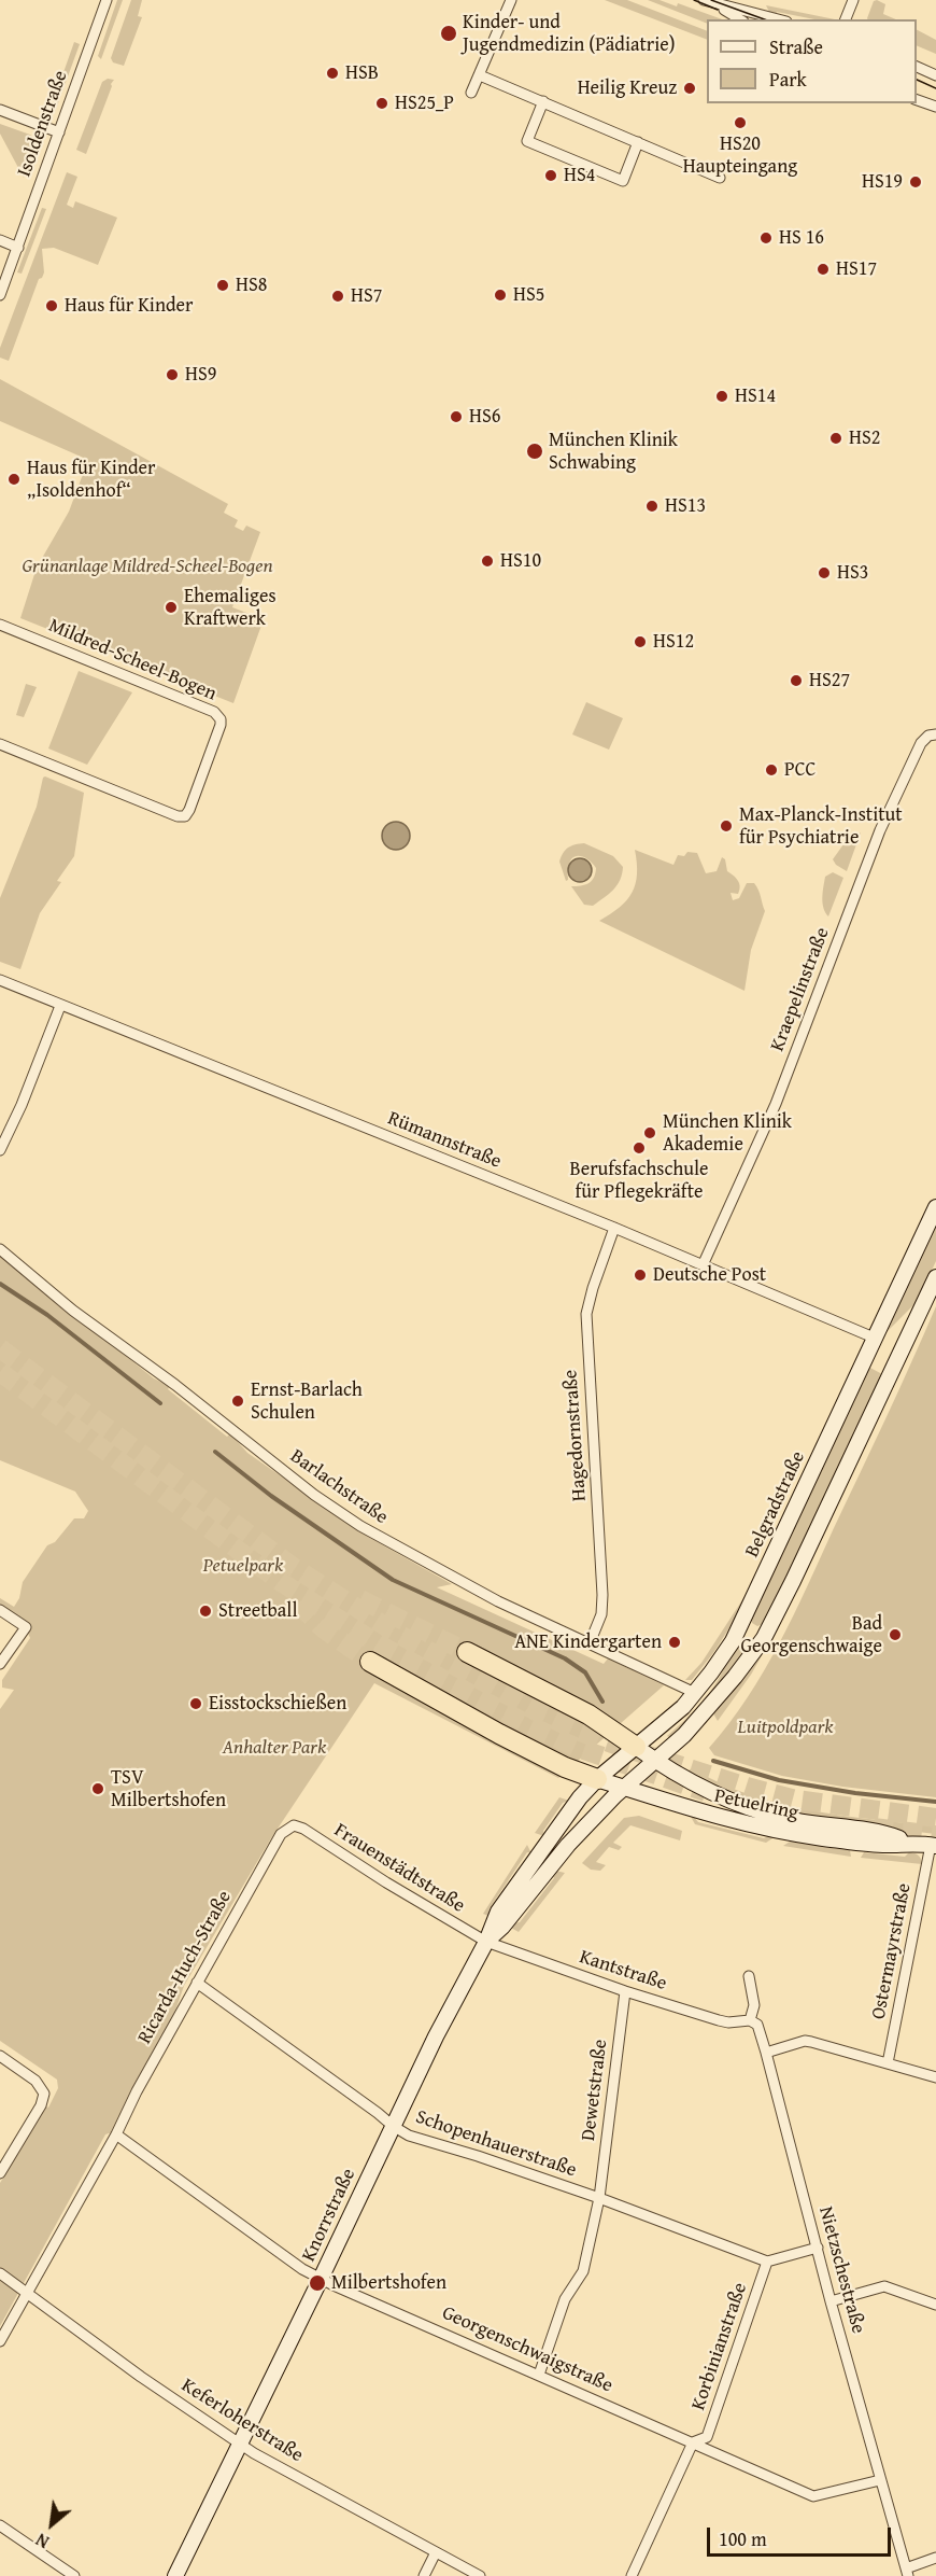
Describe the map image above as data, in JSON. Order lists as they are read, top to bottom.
{
  "streets": {
    "main road": ["Belgradstraße", "Petuelring", "Knorrstraße"],
    "street": [
      "Isoldenstraße",
      "Mildred-Scheel-Bogen",
      "Kraepelinstraße",
      "Rümannstraße",
      "Hagedornstraße",
      "Barlachstraße",
      "Frauenstädtstraße",
      "Ostermayrstraße",
      "Ricarda-Huch-Straße",
      "Kantstraße",
      "Dewetstraße",
      "Schopenhauerstraße",
      "Nietzschestraße",
      "Korbinianstraße",
      "Georgenschwaigstraße",
      "Keferloherstraße"
    ]
  },
  "crossings": [
    ["Kraepelinstraße", "Rümannstraße"],
    ["Rümannstraße", "Hagedornstraße"],
    ["Rümannstraße", "Belgradstraße"],
    ["Hagedornstraße", "Barlachstraße"],
    ["Barlachstraße", "Belgradstraße"],
    ["Belgradstraße", "Petuelring"],
    ["Belgradstraße", "Knorrstraße"],
    ["Petuelring", "Ostermayrstraße"],
    ["Petuelring", "Knorrstraße"],
    ["Frauenstädtstraße", "Ricarda-Huch-Straße"],
    ["Frauenstädtstraße", "Kantstraße"],
    ["Frauenstädtstraße", "Knorrstraße"],
    ["Ricarda-Huch-Straße", "Schopenhauerstraße"],
    ["Ricarda-Huch-Straße", "Georgenschwaigstraße"],
    ["Ricarda-Huch-Straße", "Keferloherstraße"],
    ["Kantstraße", "Dewetstraße"],
    ["Kantstraße", "Knorrstraße"],
    ["Kantstraße", "Nietzschestraße"],
    ["Dewetstraße", "Schopenhauerstraße"],
    ["Dewetstraße", "Georgenschwaigstraße"],
    ["Schopenhauerstraße", "Knorrstraße"],
    ["Schopenhauerstraße", "Korbinianstraße"],
    ["Knorrstraße", "Georgenschwaigstraße"],
    ["Knorrstraße", "Keferloherstraße"],
    ["Nietzschestraße", "Georgenschwaigstraße"],
    ["Korbinianstraße", "Georgenschwaigstraße"]
  ],
  "parks": [
    "Grünanlage Mildred-Scheel-Bogen",
    "Petuelpark",
    "Luitpoldpark",
    "Anhalter Park"
  ],
  "places": [
    "Kinder- und Jugendmedizin (Pädiatrie)",
    "HSB",
    "Heilig Kreuz",
    "HS25_P",
    "HS20 Haupteingang",
    "HS4",
    "HS19",
    "HS 16",
    "HS17",
    "HS8",
    "HS5",
    "HS7",
    "Haus für Kinder",
    "HS9",
    "HS14",
    "HS6",
    "HS2",
    "München Klinik Schwabing",
    "Haus für Kinder „Isoldenhof“",
    "HS13",
    "HS10",
    "HS3",
    "Ehemaliges Kraftwerk",
    "HS12",
    "HS27",
    "PCC",
    "Max-Planck-Institut für Psychiatrie",
    "München Klinik Akademie",
    "Berufsfachschule für Pflegekräfte",
    "Deutsche Post",
    "Ernst-Barlach Schulen",
    "Streetball",
    "Bad Georgenschwaige",
    "ANE Kindergarten",
    "Eisstockschießen",
    "TSV Milbertshofen",
    "Milbertshofen"
  ],
  "legend": ["Straße", "Park"],
  "scale_bar": "100 m",
  "north": "bottom left"
}
